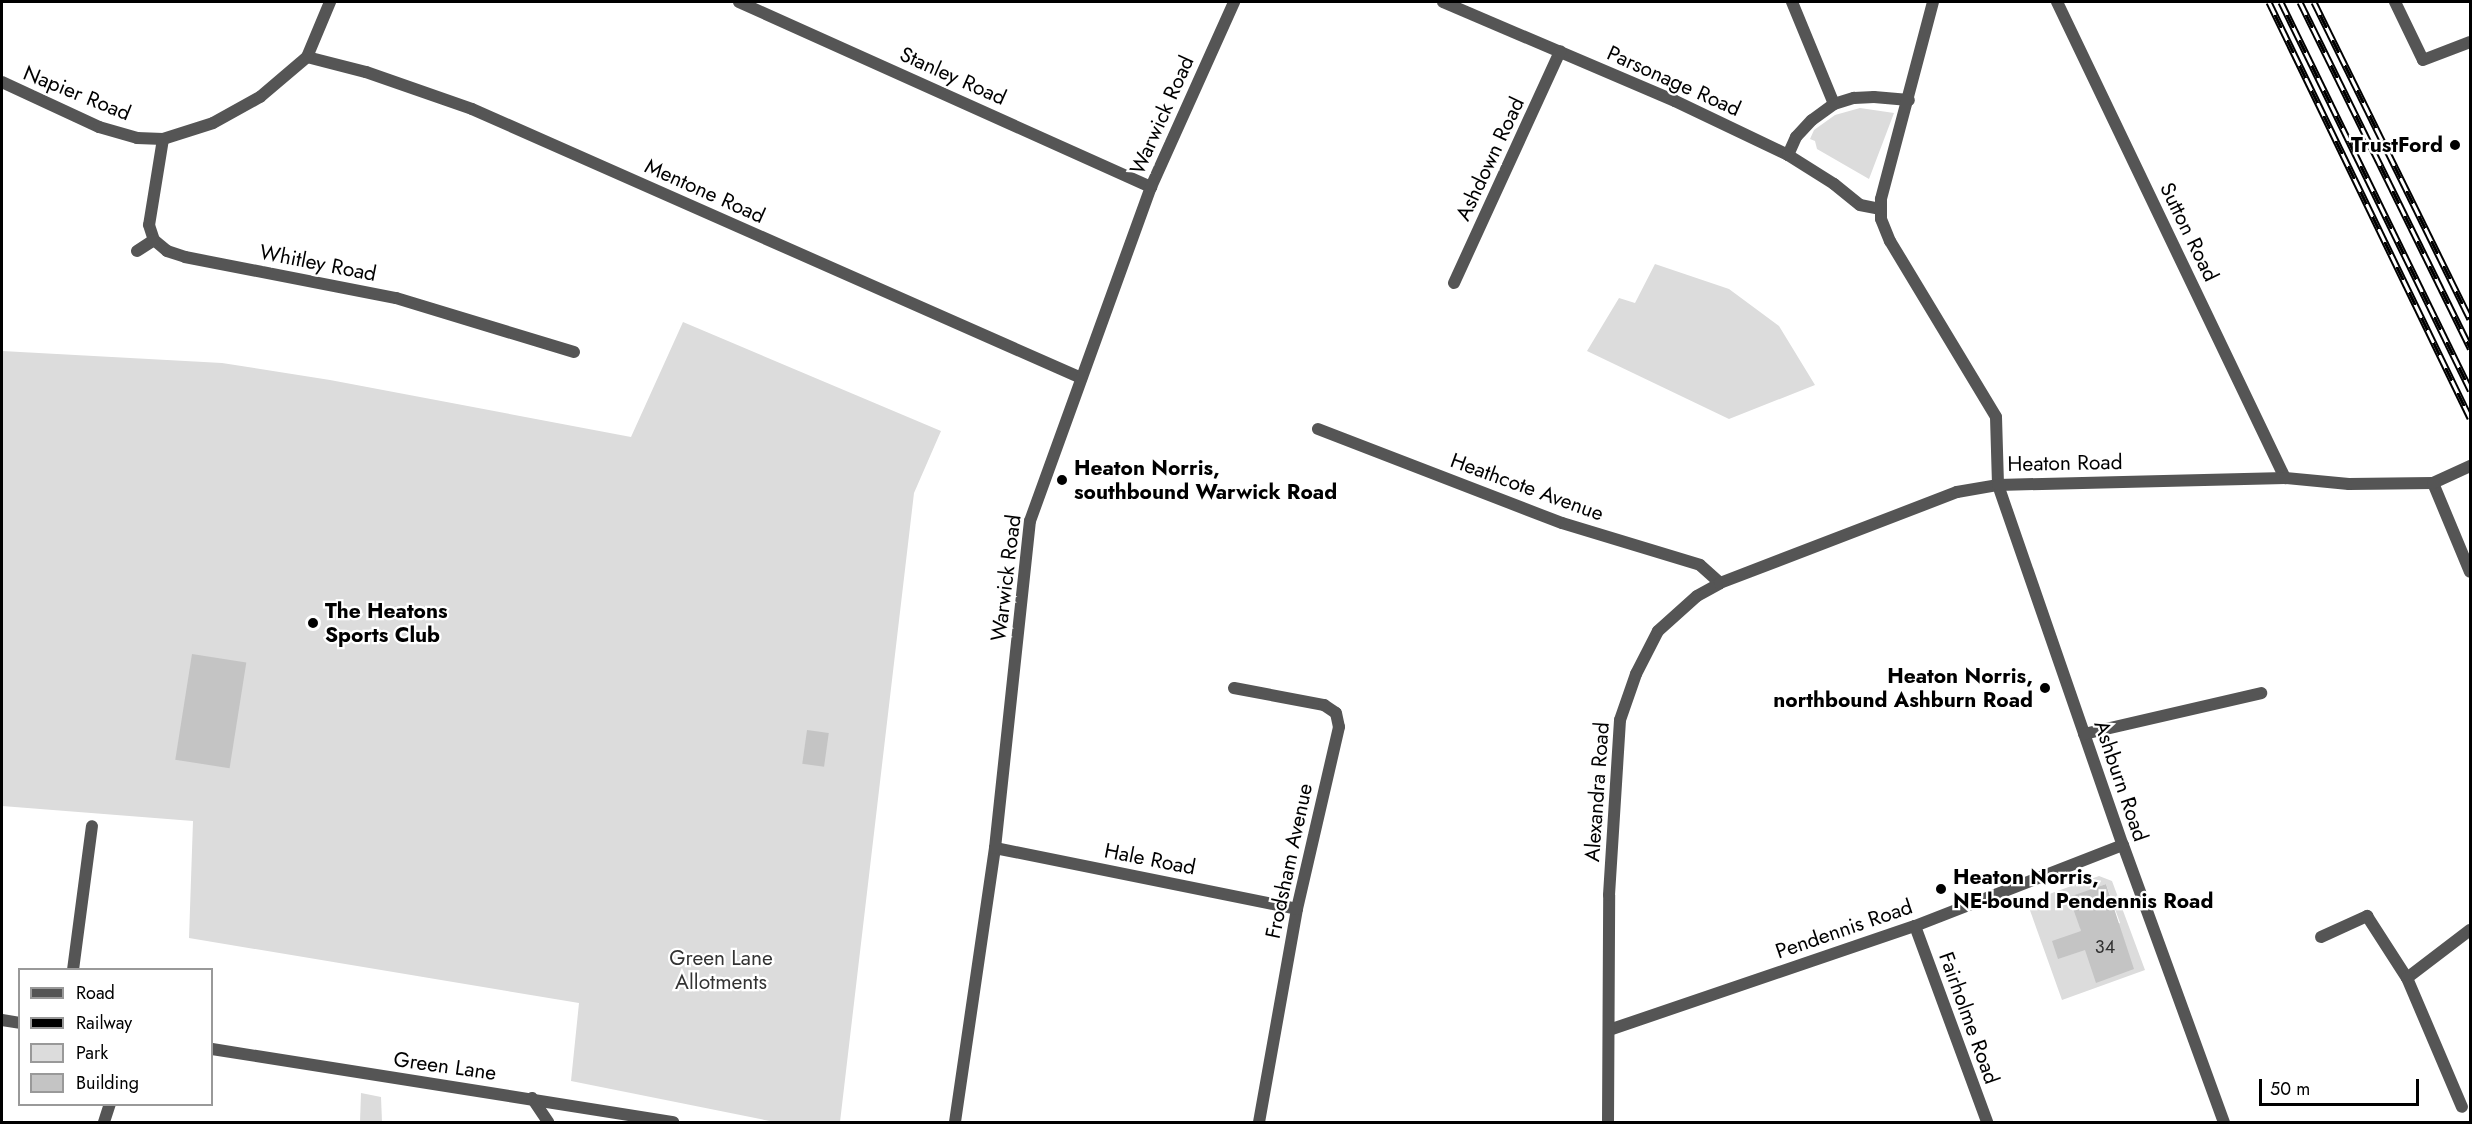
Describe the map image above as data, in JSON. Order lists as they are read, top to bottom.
{
  "streets": {
    "street": [
      "Stanley Road",
      "Parsonage Road",
      "Napier Road",
      "Warwick Road",
      "Ashdown Road",
      "Mentone Road",
      "Sutton Road",
      "Whitley Road",
      "Heaton Road",
      "Heathcote Avenue",
      "Ashburn Road",
      "Alexandra Road",
      "Hale Road",
      "Frodsham Avenue",
      "Pendennis Road",
      "Fairholme Road",
      "Green Lane"
    ]
  },
  "crossings": [
    ["Stanley Road", "Warwick Road"],
    ["Parsonage Road", "Ashdown Road"],
    ["Parsonage Road", "Heaton Road"],
    ["Napier Road", "Mentone Road"],
    ["Warwick Road", "Mentone Road"],
    ["Warwick Road", "Hale Road"],
    ["Sutton Road", "Heaton Road"],
    ["Heaton Road", "Ashburn Road"],
    ["Heaton Road", "Alexandra Road"],
    ["Heathcote Avenue", "Alexandra Road"],
    ["Ashburn Road", "Alexandra Road"],
    ["Ashburn Road", "Pendennis Road"],
    ["Alexandra Road", "Pendennis Road"],
    ["Hale Road", "Frodsham Avenue"],
    ["Pendennis Road", "Fairholme Road"]
  ],
  "parks": ["Green Lane Allotments"],
  "places": [
    "TrustFord",
    "Heaton Norris, southbound Warwick Road",
    "The Heatons Sports Club",
    "Heaton Norris, northbound Ashburn Road",
    "Heaton Norris, NE-bound Pendennis Road"
  ],
  "house_numbers": ["34"],
  "legend": [
    "Road",
    "Railway",
    "Park",
    "Building"
  ],
  "scale_bar": "50 m"
}
